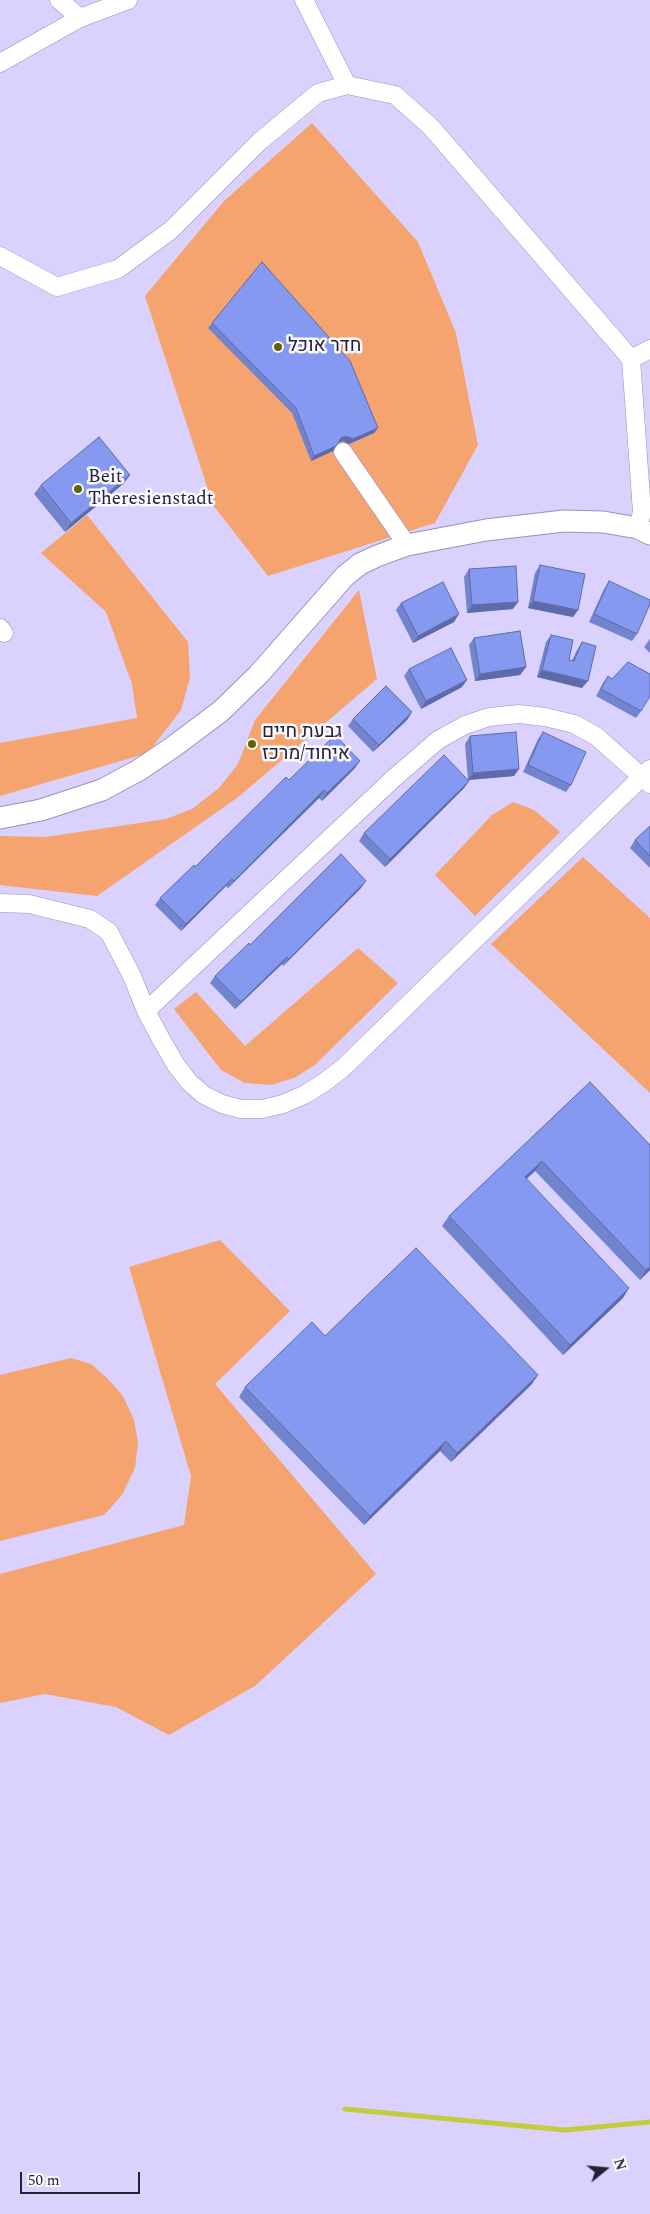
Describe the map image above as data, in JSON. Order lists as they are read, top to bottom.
{
  "places": ["חדר אוכל", "Beit Theresienstadt", "גבעת חיים איחוד/מרכז"],
  "scale_bar": "50 m",
  "north": "right"
}
